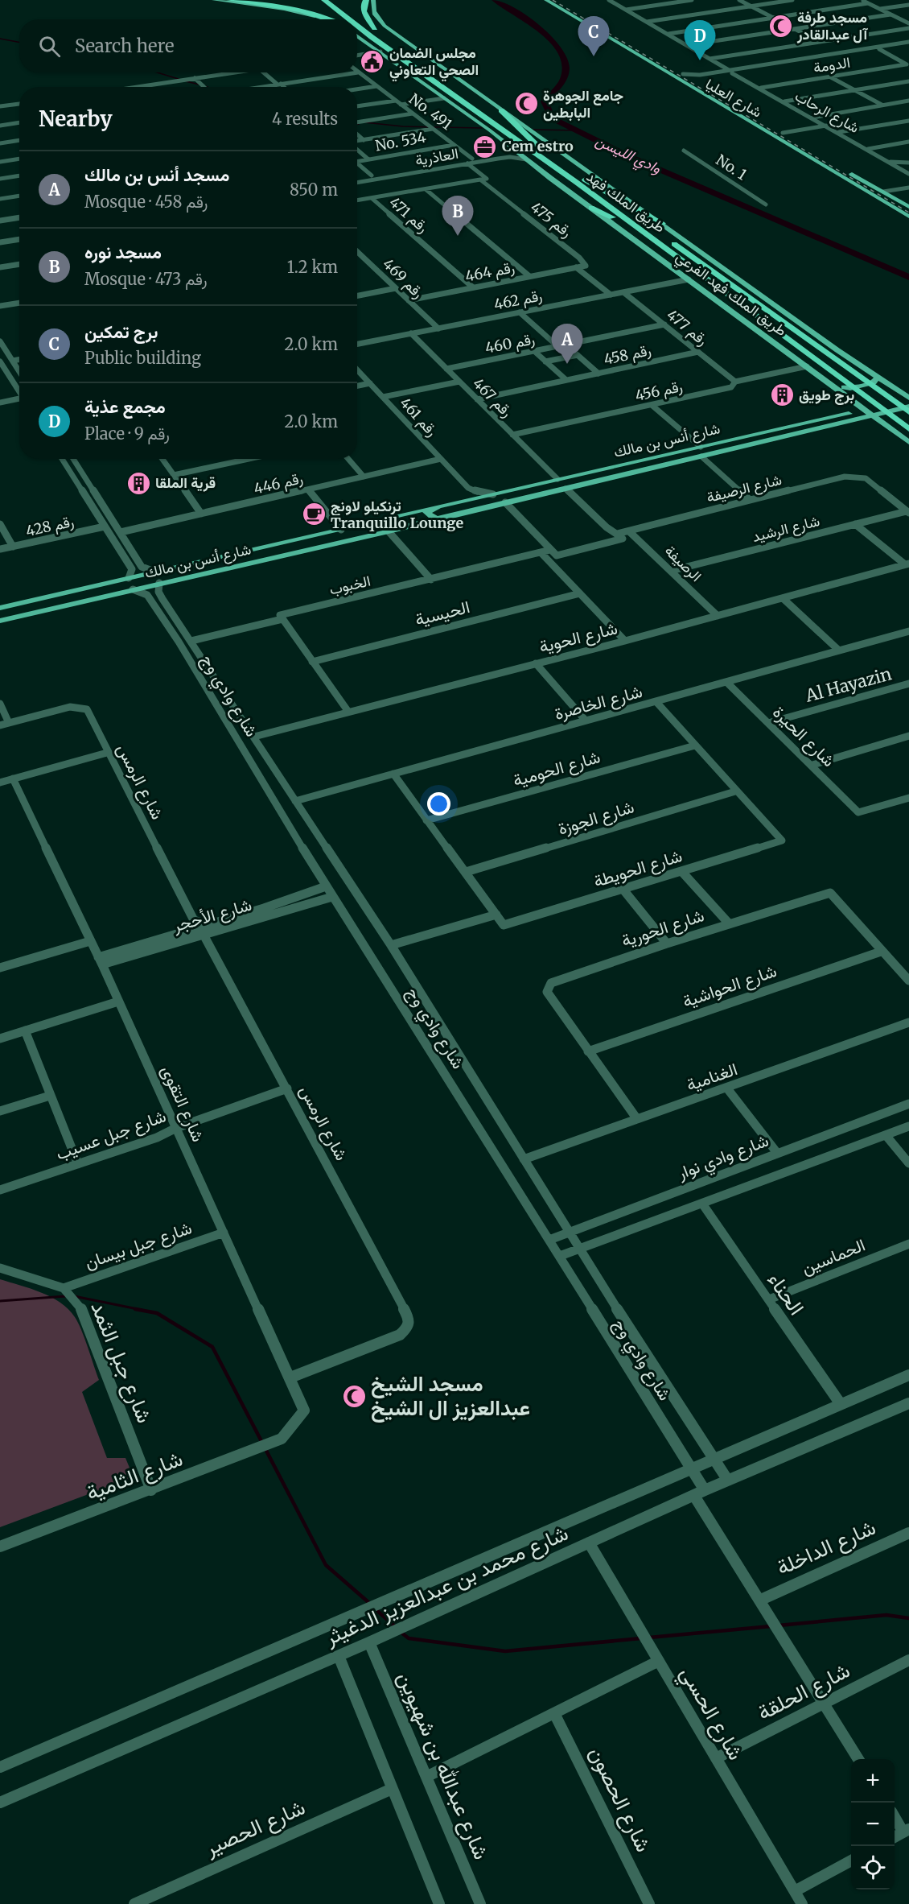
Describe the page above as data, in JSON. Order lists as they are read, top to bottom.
{
  "streets": {
    "highway": ["طريق الملك فهد"],
    "main road": ["شارع العليا", "طريق الملك فهد الفرعي", "شارع أنس بن مالك"],
    "street": [
      "الدومة",
      "No. 491",
      "شارع الرحاب",
      "No. 534",
      "العاذرية",
      "No. 1",
      "رقم 471",
      "رقم 475",
      "رقم 464",
      "رقم 469",
      "رقم 462",
      "رقم 477",
      "رقم 460",
      "رقم 458",
      "رقم 456",
      "رقم 467",
      "رقم 461",
      "رقم 446",
      "شارع الرصيفة",
      "رقم 428",
      "شارع الرشيد",
      "الرصيفة",
      "الخبوب",
      "الحيسية",
      "شارع الحوية",
      "Al Hayazin",
      "شارع وادي وج",
      "شارع الخاصرة",
      "شارع الحيرة",
      "شارع الحومية",
      "شارع الرمس",
      "شارع الجوزة",
      "شارع الحويطة",
      "شارع الأحجر",
      "شارع الحورية",
      "شارع الحواشية",
      "الغنامية",
      "شارع التقوى",
      "شارع جبل عسيب",
      "شارع وادي نوار",
      "شارع جبل بيسان",
      "الحماسين",
      "الحناء",
      "شارع جبل الثمد",
      "شارع الثامية",
      "شارع الداخلة",
      "شارع محمد بن عبدالعزيز الدغيثر",
      "شارع الحلقة",
      "شارع الحسي",
      "شارع عبدالله بن شهيوين",
      "شارع الحصون",
      "شارع الحصير"
    ]
  },
  "crossings": [
    ["الدومة", "شارع الرحاب"],
    ["No. 491", "No. 534"],
    ["No. 491", "العاذرية"],
    ["العاذرية", "رقم 475"],
    ["العاذرية", "طريق الملك فهد الفرعي"],
    ["رقم 471", "رقم 464"],
    ["رقم 475", "رقم 464"],
    ["رقم 464", "رقم 469"],
    ["رقم 469", "رقم 462"],
    ["طريق الملك فهد الفرعي", "رقم 462"],
    ["طريق الملك فهد الفرعي", "رقم 456"],
    ["طريق الملك فهد الفرعي", "شارع أنس بن مالك"],
    ["رقم 462", "رقم 477"],
    ["رقم 462", "رقم 467"],
    ["رقم 477", "رقم 460"],
    ["رقم 477", "رقم 458"],
    ["رقم 477", "رقم 456"],
    ["رقم 460", "رقم 467"],
    ["رقم 458", "رقم 467"],
    ["رقم 456", "رقم 467"],
    ["رقم 467", "شارع أنس بن مالك"],
    ["رقم 461", "رقم 446"],
    ["شارع أنس بن مالك", "شارع وادي وج"],
    ["شارع الرصيفة", "شارع الرشيد"],
    ["شارع الرصيفة", "الرصيفة"],
    ["شارع الرصيفة", "الخبوب"],
    ["شارع الرشيد", "الرصيفة"],
    ["الرصيفة", "شارع الحوية"],
    ["شارع الحوية", "شارع وادي وج"],
    ["Al Hayazin", "شارع الحيرة"],
    ["شارع وادي وج", "شارع الخاصرة"],
    ["شارع وادي وج", "شارع الأحجر"],
    ["شارع وادي وج", "الغنامية"],
    ["شارع وادي وج", "شارع وادي نوار"],
    ["شارع وادي وج", "شارع محمد بن عبدالعزيز الدغيثر"],
    ["شارع الخاصرة", "شارع الحيرة"],
    ["شارع الخاصرة", "شارع الحويطة"],
    ["شارع الحومية", "شارع الحويطة"],
    ["شارع الرمس", "شارع الأحجر"],
    ["شارع الرمس", "شارع التقوى"],
    ["شارع الرمس", "شارع جبل عسيب"],
    ["شارع الجوزة", "شارع الحويطة"],
    ["شارع الأحجر", "شارع التقوى"],
    ["شارع الحورية", "شارع الحواشية"],
    ["شارع الحورية", "الغنامية"],
    ["شارع التقوى", "شارع جبل عسيب"],
    ["شارع التقوى", "شارع جبل بيسان"],
    ["شارع التقوى", "شارع الثامية"],
    ["شارع جبل بيسان", "شارع جبل الثمد"],
    ["الحماسين", "الحناء"],
    ["الحناء", "شارع محمد بن عبدالعزيز الدغيثر"],
    ["شارع جبل الثمد", "شارع الثامية"],
    ["شارع محمد بن عبدالعزيز الدغيثر", "شارع الحسي"],
    ["شارع محمد بن عبدالعزيز الدغيثر", "شارع عبدالله بن شهيوين"],
    ["شارع الحلقة", "شارع الحسي"]
  ],
  "water": ["وادي الليسن"],
  "places": {
    "mosque": ["مسجد طرفة آل عبدالقادر", "جامع الجوهرة البابطين", "مسجد الشيخ عبدالعزيز ال الشيخ"],
    "public building": ["مجلس الضمان الصحي التعاوني"],
    "office": ["Cem estro"],
    "building": ["برج طويق", "قرية الملقا"],
    "cafe": ["ترنكيلو لاونج Tranquillo Lounge"]
  },
  "page": {
    "pins": [
      "C",
      "D",
      "B",
      "A"
    ],
    "search": "Search here",
    "heading": ["Nearby", "4 results"],
    "list": [
      {
        "mark": "A",
        "name": "مسجد أنس بن مالك",
        "note": "Mosque · رقم 458",
        "value": "850 m"
      },
      {
        "mark": "B",
        "name": "مسجد نوره",
        "note": "Mosque · رقم 473",
        "value": "1.2 km"
      },
      {
        "mark": "C",
        "name": "برج تمكين",
        "note": "Public building",
        "value": "2.0 km"
      },
      {
        "mark": "D",
        "name": "مجمع عذية",
        "note": "Place · رقم 9",
        "value": "2.0 km"
      }
    ],
    "map_buttons": ["+", "−"]
  }
}
